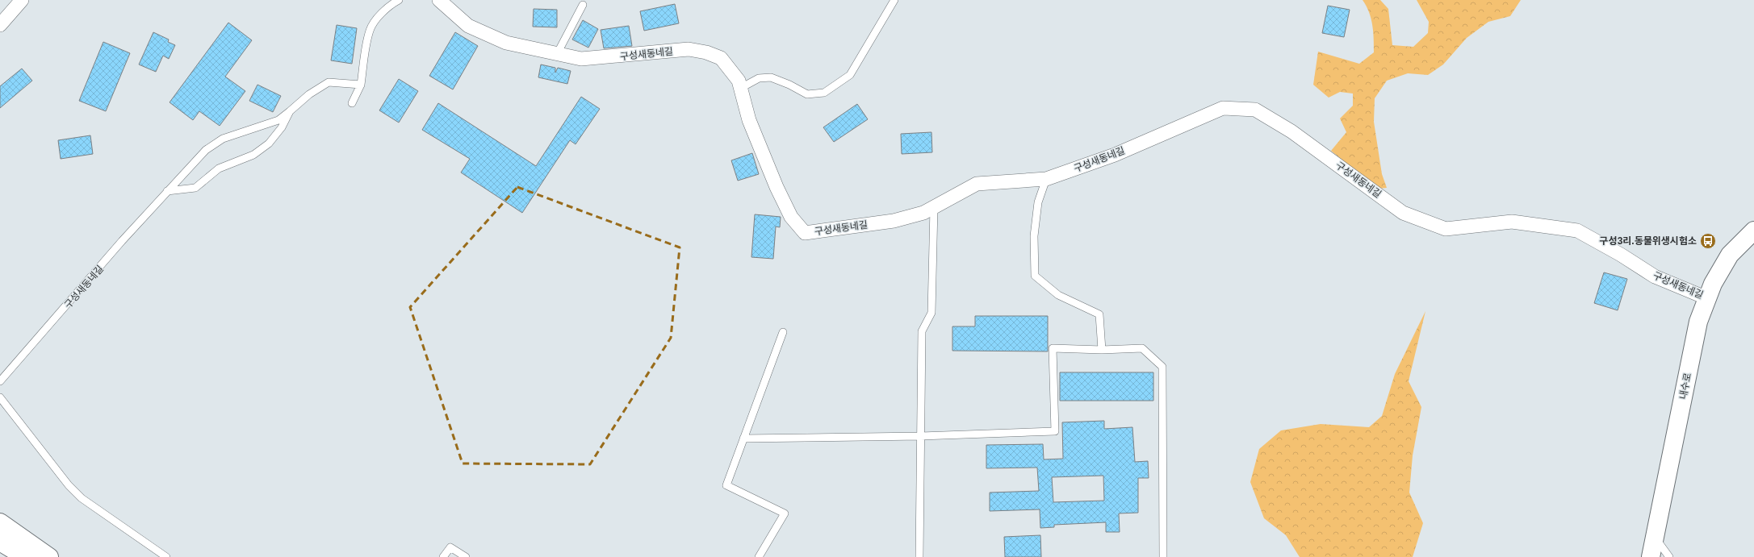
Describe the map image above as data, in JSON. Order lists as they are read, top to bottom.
{
  "streets": {
    "main road": ["내수로"],
    "street": ["구성새동네길"]
  },
  "crossings": [
    ["구성새동네길", "내수로"]
  ],
  "places": {
    "bus stop": ["구성3리.동물위생시험소"]
  }
}
